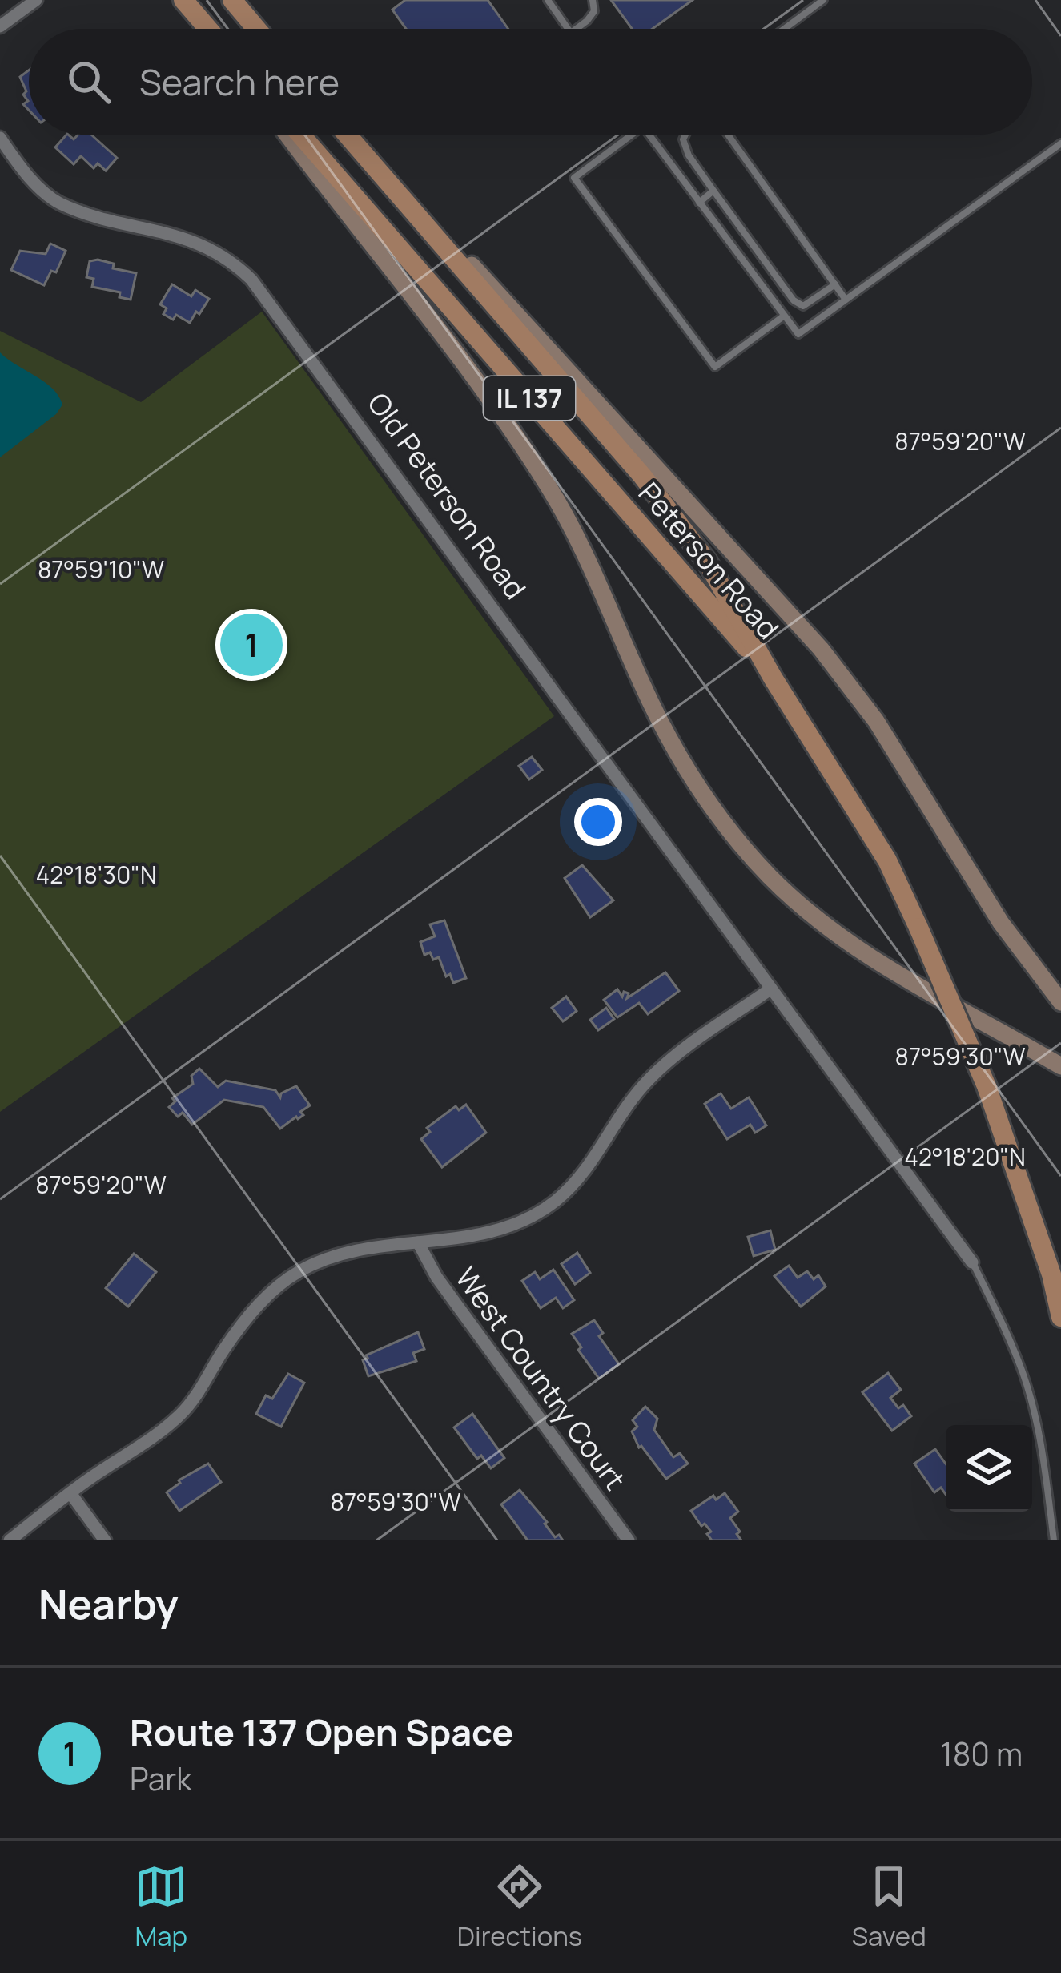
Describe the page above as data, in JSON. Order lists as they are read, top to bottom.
{
  "streets": {
    "main road": ["IL 137", "Peterson Road"],
    "street": ["Old Peterson Road", "West Country Court"]
  },
  "crossings": [
    ["IL 137", "Peterson Road"]
  ],
  "page": {
    "search": "Search here",
    "pins": "1",
    "heading": "Nearby",
    "list": [
      {
        "mark": "1",
        "name": "Route 137 Open Space",
        "note": "Park",
        "value": "180 m"
      }
    ],
    "nav": ["Map", "Directions", "Saved"]
  },
  "coordinates": [
    "87°59'20\"W",
    "87°59'10\"W",
    "42°18'30\"N",
    "87°59'30\"W",
    "42°18'20\"N"
  ]
}
